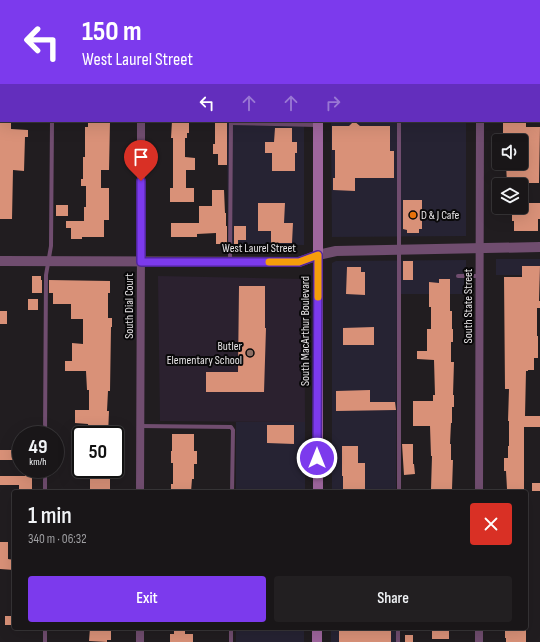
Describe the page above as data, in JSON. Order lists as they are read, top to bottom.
{
  "streets": {
    "main road": ["South MacArthur Boulevard"],
    "street": ["West Laurel Street", "South Dial Court", "South State Street"]
  },
  "crossings": [
    ["West Laurel Street", "South Dial Court"],
    ["West Laurel Street", "South State Street"],
    ["West Laurel Street", "South MacArthur Boulevard"]
  ],
  "places": ["D & J Cafe", "Butler Elementary School"],
  "page": {
    "turn": ["150 m", "West Laurel Street"],
    "speed": "49 km/h",
    "limit": "50",
    "heading": ["1 min", "340 m · 06:32"],
    "buttons": ["Exit", "Share"]
  }
}
